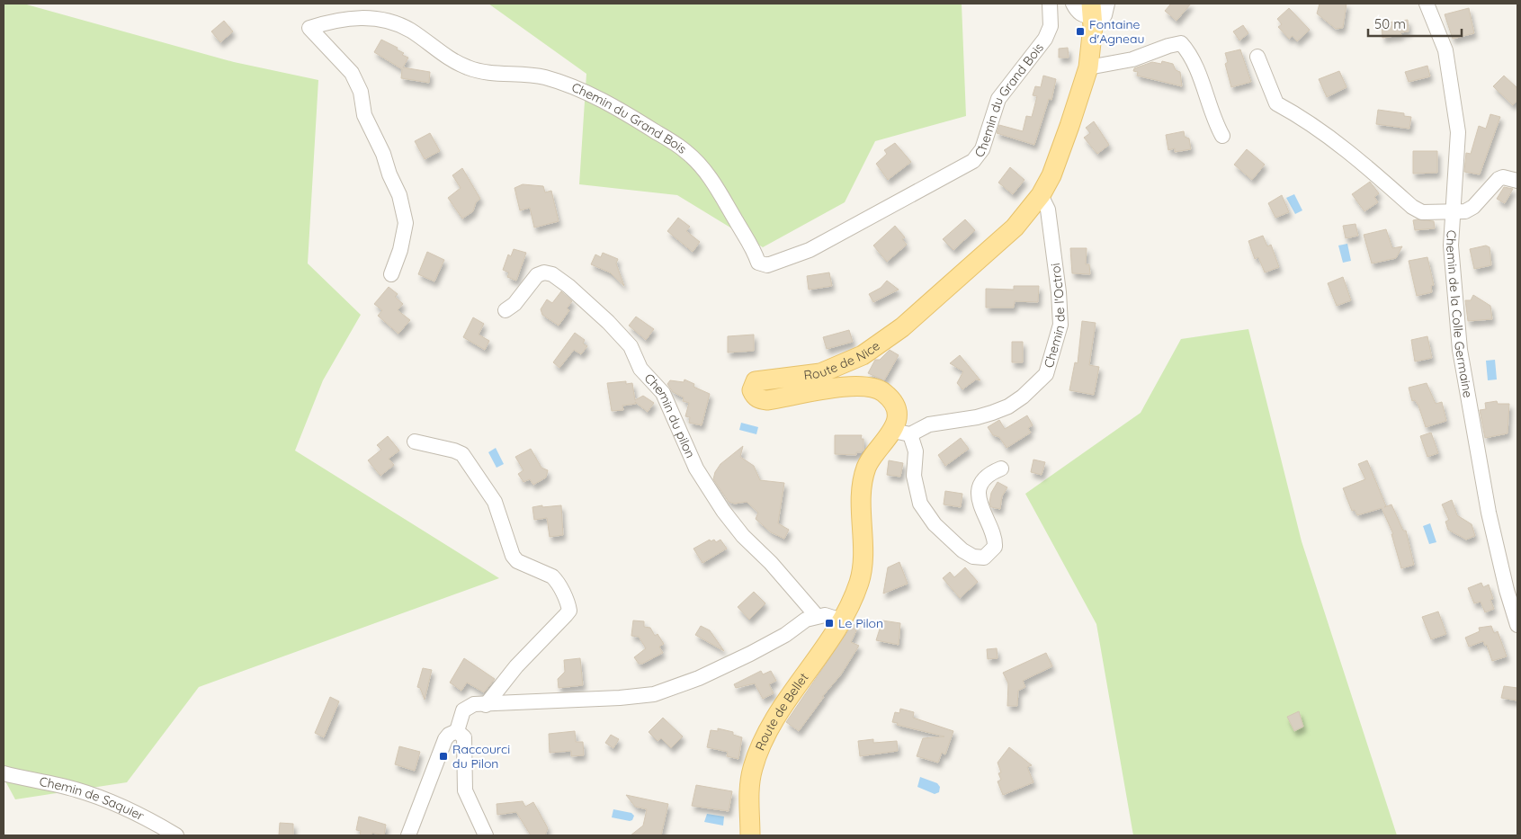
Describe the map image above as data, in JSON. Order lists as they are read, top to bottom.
{
  "streets": {
    "main road": ["Route de Nice", "Route de Bellet"],
    "street": [
      "Chemin du Grand Bois",
      "Chemin de l'Octroi",
      "Chemin de la Colle Germaine",
      "Chemin du pilon",
      "Chemin de Saquier"
    ]
  },
  "crossings": [
    ["Chemin de l'Octroi", "Route de Nice"],
    ["Chemin de l'Octroi", "Route de Bellet"],
    ["Route de Nice", "Route de Bellet"]
  ],
  "places": {
    "transit": ["Fontaine d'Agneau", "Le Pilon", "Raccourci du Pilon"]
  },
  "scale_bar": "50 m"
}
